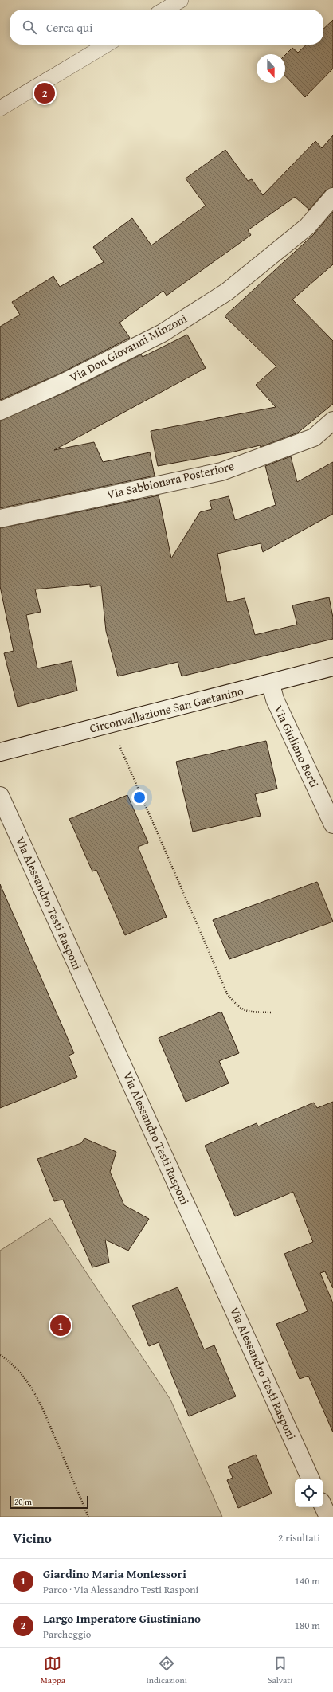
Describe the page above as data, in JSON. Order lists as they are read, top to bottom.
{
  "streets": {
    "street": [
      "Via Don Giovanni Minzoni",
      "Via Sabbionara Posteriore",
      "Circonvallazione San Gaetanino",
      "Via Giuliano Berti",
      "Via Alessandro Testi Rasponi"
    ]
  },
  "crossings": [
    ["Circonvallazione San Gaetanino", "Via Giuliano Berti"]
  ],
  "scale_bar": "20 m",
  "north": "bottom",
  "page": {
    "search": "Cerca qui",
    "pins": ["2", "1"],
    "scale": "20 m",
    "heading": ["Vicino", "2 risultati"],
    "list": [
      {
        "mark": "1",
        "name": "Giardino Maria Montessori",
        "note": "Parco · Via Alessandro Testi Rasponi",
        "value": "140 m"
      },
      {
        "mark": "2",
        "name": "Largo Imperatore Giustiniano",
        "note": "Parcheggio",
        "value": "180 m"
      }
    ],
    "nav": ["Mappa", "Indicazioni", "Salvati"]
  }
}
